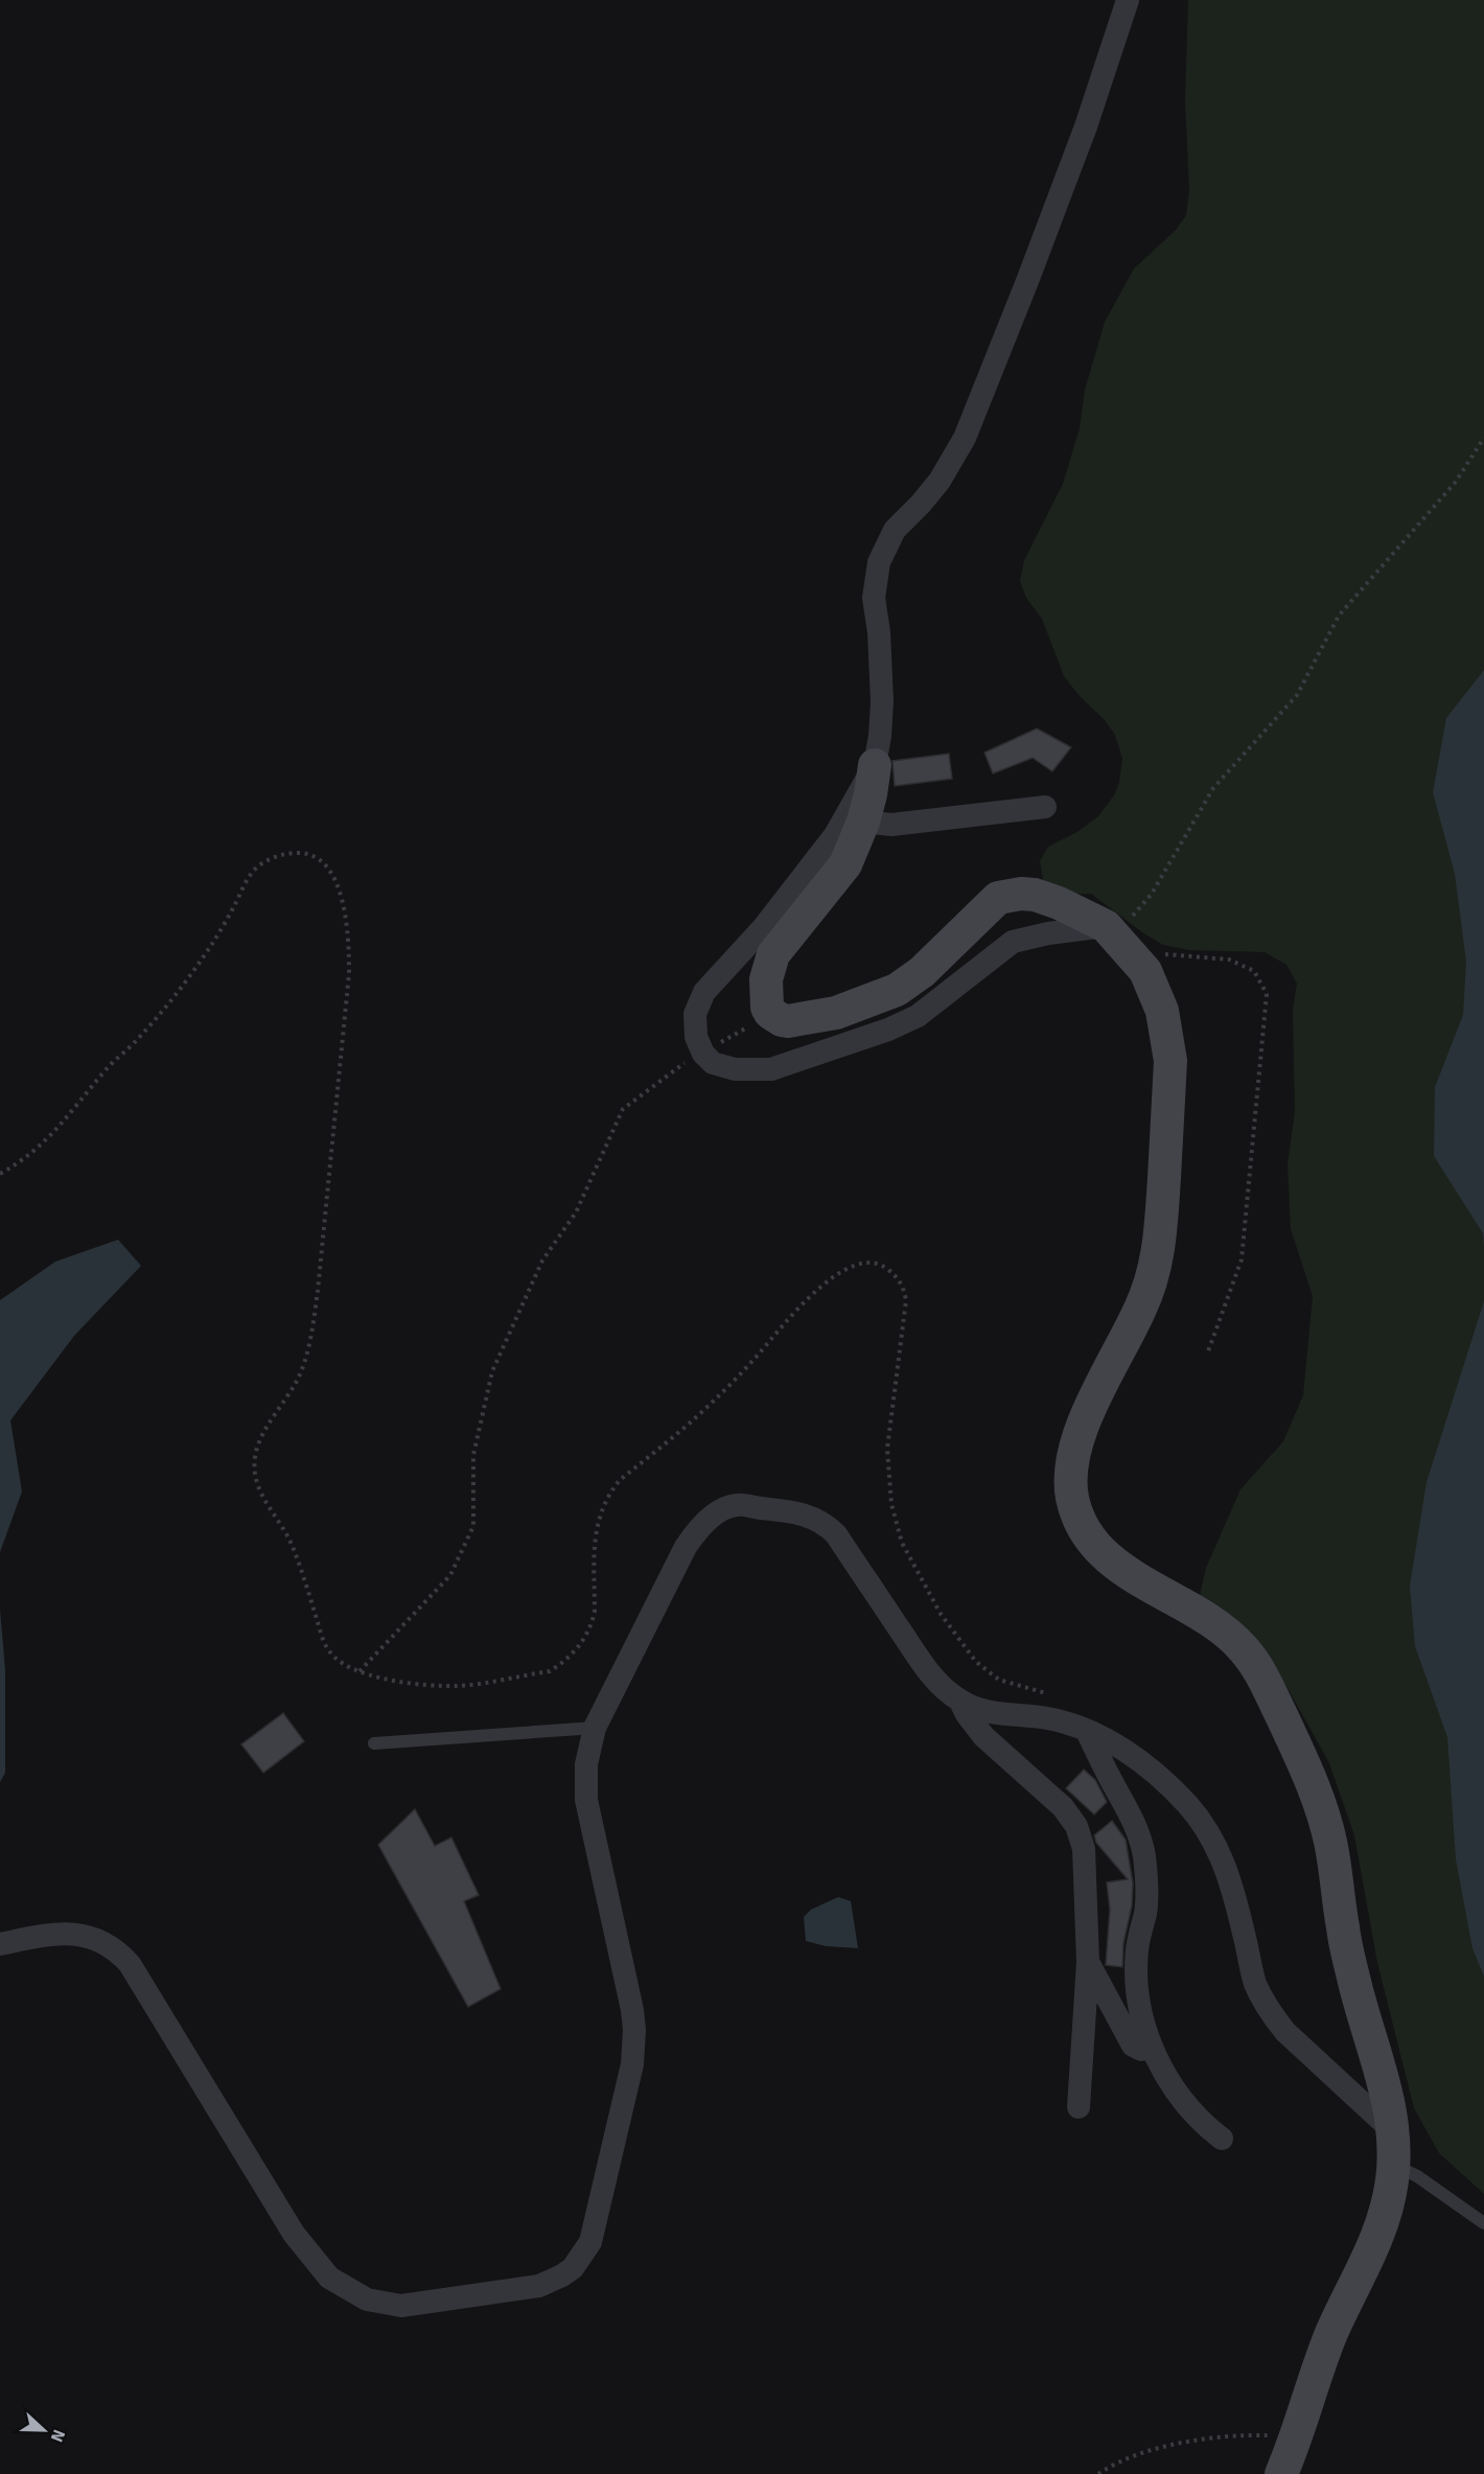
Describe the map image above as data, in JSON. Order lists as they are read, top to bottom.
{
  "north": "right"
}
